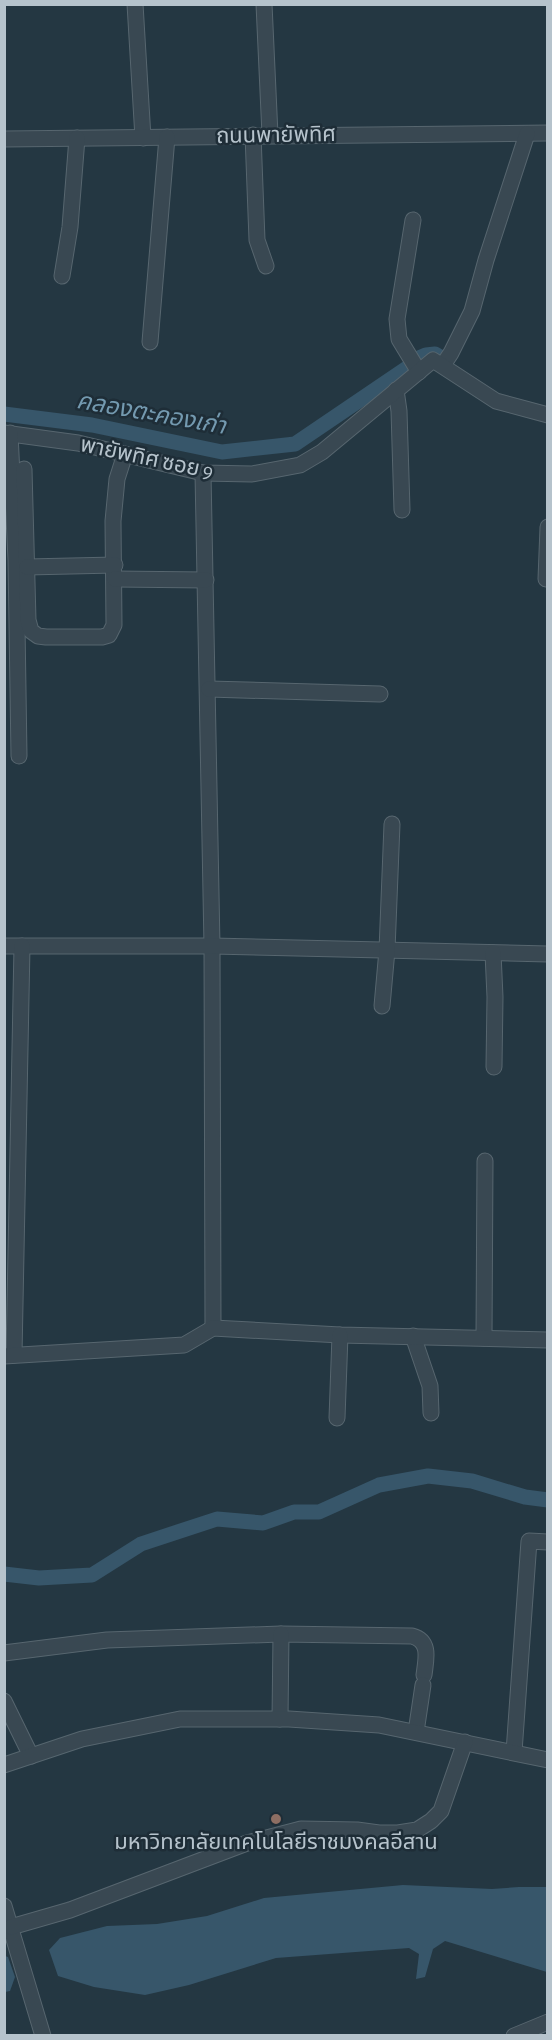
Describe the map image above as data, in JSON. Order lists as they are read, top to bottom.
{
  "streets": {
    "street": ["ถนนพายัพทิศ", "พายัพทิศ ซอย 9"]
  },
  "crossings": [
    ["ถนนพายัพทิศ", "พายัพทิศ ซอย 9"]
  ],
  "water": ["คลองตะคองเก่า"],
  "places": ["มหาวิทยาลัยเทคโนโลยีราชมงคลอีสาน"]
}
